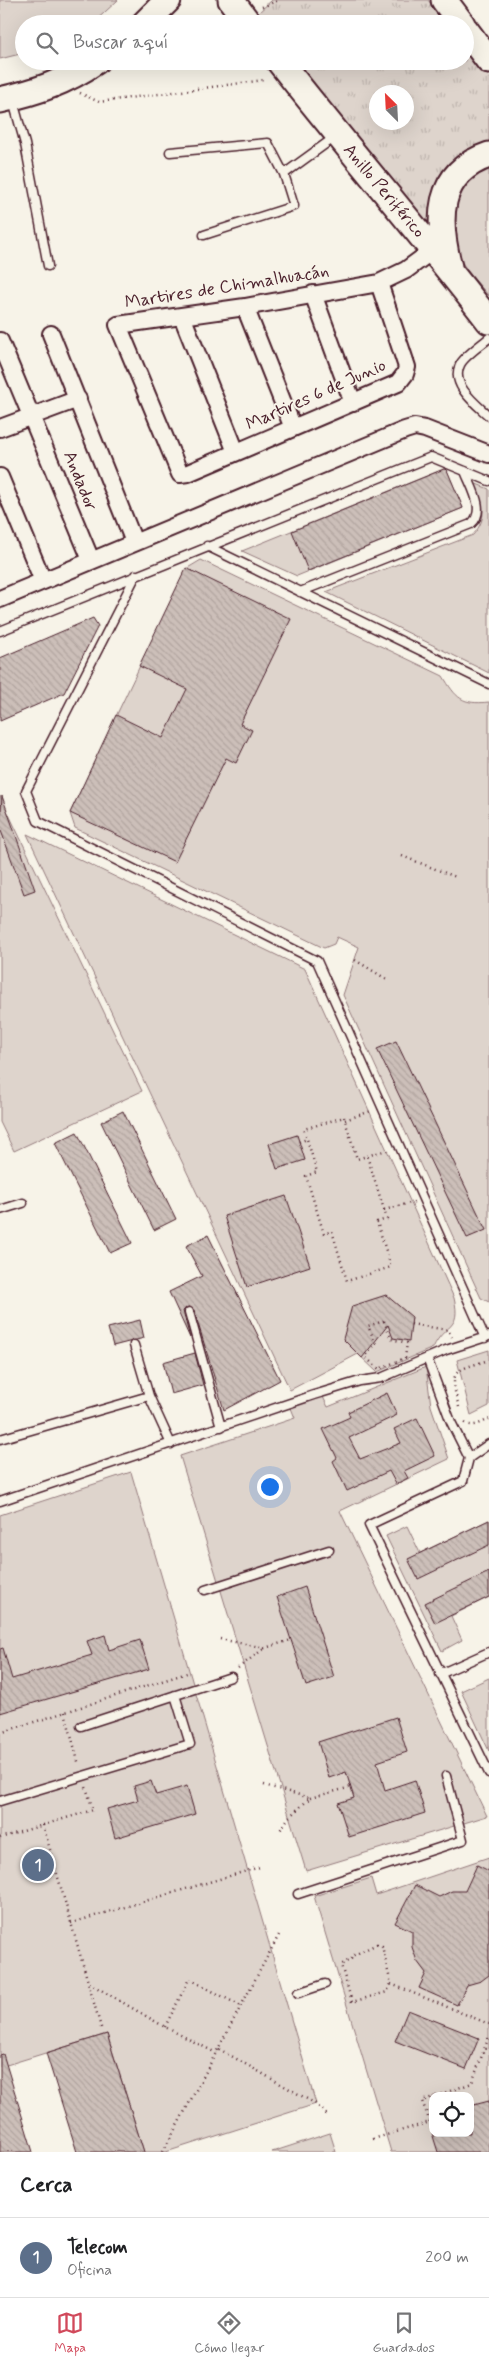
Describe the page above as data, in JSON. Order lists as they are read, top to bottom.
{
  "streets": {
    "main road": ["Anillo Periférico"],
    "street": ["Martires de Chimalhuacán", "Martires 6 de Junio", "Andador"]
  },
  "crossings": [
    ["Anillo Periférico", "Martires de Chimalhuacán"],
    ["Martires de Chimalhuacán", "Martires 6 de Junio"]
  ],
  "north": "top left",
  "page": {
    "search": "Buscar aquí",
    "pins": "1",
    "heading": "Cerca",
    "list": [
      {
        "mark": "1",
        "name": "Telecom",
        "note": "Oficina",
        "value": "200 m"
      }
    ],
    "nav": ["Mapa", "Cómo llegar", "Guardados"]
  }
}
